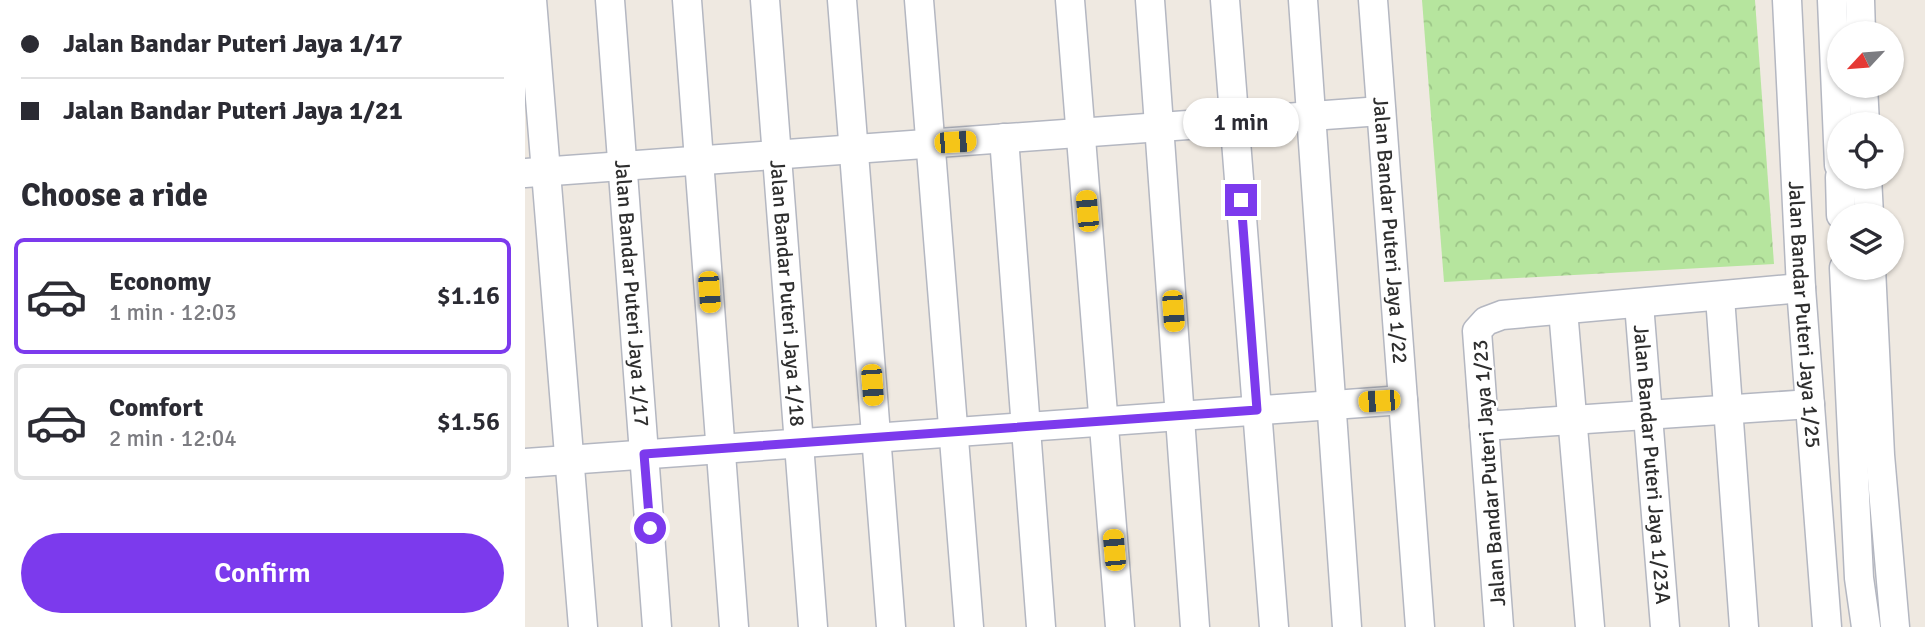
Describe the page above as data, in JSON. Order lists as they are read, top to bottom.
{
  "streets": {
    "street": [
      "Jalan Bandar Puteri Jaya 1/22",
      "Jalan Bandar Puteri Jaya 1/17",
      "Jalan Bandar Puteri Jaya 1/18",
      "Jalan Bandar Puteri Jaya 1/25",
      "Jalan Bandar Puteri Jaya 1/23A",
      "Jalan Bandar Puteri Jaya 1/23"
    ]
  },
  "north": "bottom left",
  "page": {
    "banner": ["Jalan Bandar Puteri Jaya 1/17", "Jalan Bandar Puteri Jaya 1/21"],
    "bubble": "1 min",
    "heading": "Choose a ride",
    "list": [
      {
        "name": "Economy",
        "note": "1 min · 12:03",
        "value": "$1.16"
      },
      {
        "name": "Comfort",
        "note": "2 min · 12:04",
        "value": "$1.56"
      }
    ],
    "buttons": "Confirm"
  }
}
